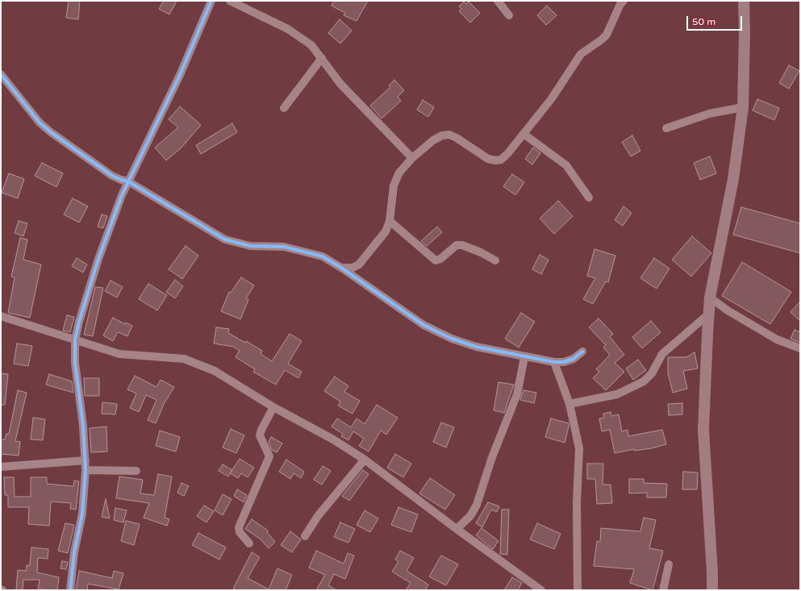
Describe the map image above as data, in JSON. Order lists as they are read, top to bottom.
{
  "scale_bar": "50 m"
}
